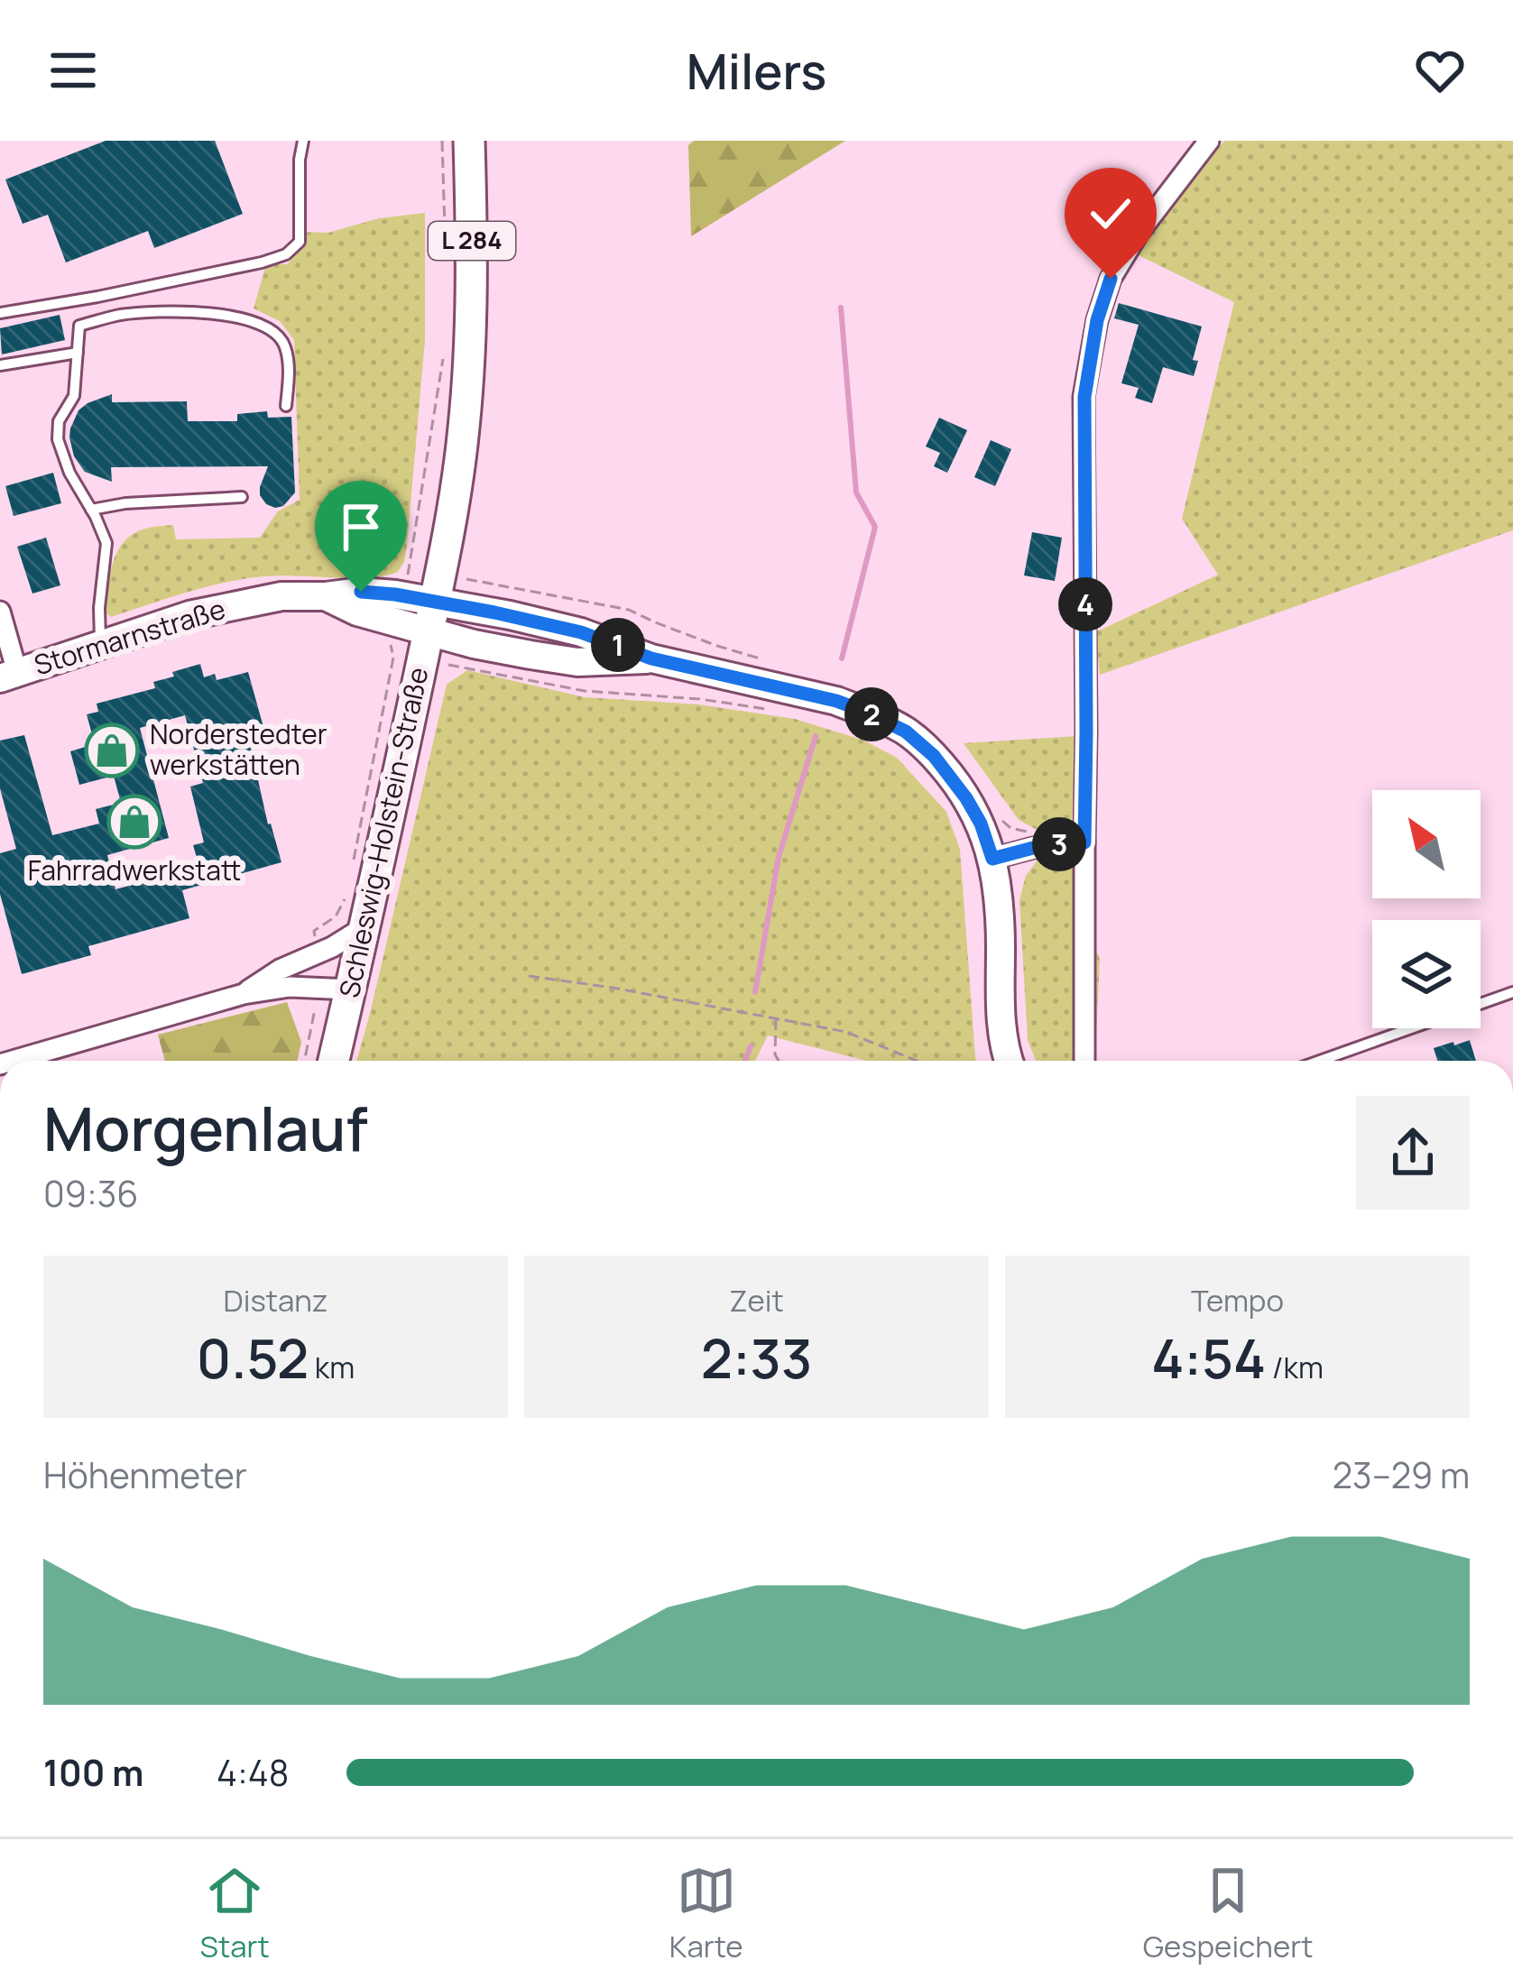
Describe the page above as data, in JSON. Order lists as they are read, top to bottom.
{
  "streets": {
    "main road": ["L 284", "Stormarnstraße", "Schleswig-Holstein-Straße"]
  },
  "crossings": [
    ["Stormarnstraße", "Schleswig-Holstein-Straße"]
  ],
  "places": {
    "shop": ["Norderstedter werkstätten", "Fahrradwerkstatt"]
  },
  "north": "top left",
  "page": {
    "header": "Milers",
    "pins": [
      "4",
      "1",
      "2",
      "3"
    ],
    "heading": ["Morgenlauf", "09:36"],
    "stats": [
      ["Distanz", "0.52 km"],
      ["Zeit", "2:33"],
      ["Tempo", "4:54 /km"]
    ],
    "chart": ["Höhenmeter", "23–29 m"],
    "list": [
      {
        "name": "100 m",
        "note": "4:48"
      }
    ],
    "tabs": ["Start", "Karte", "Gespeichert"]
  }
}
